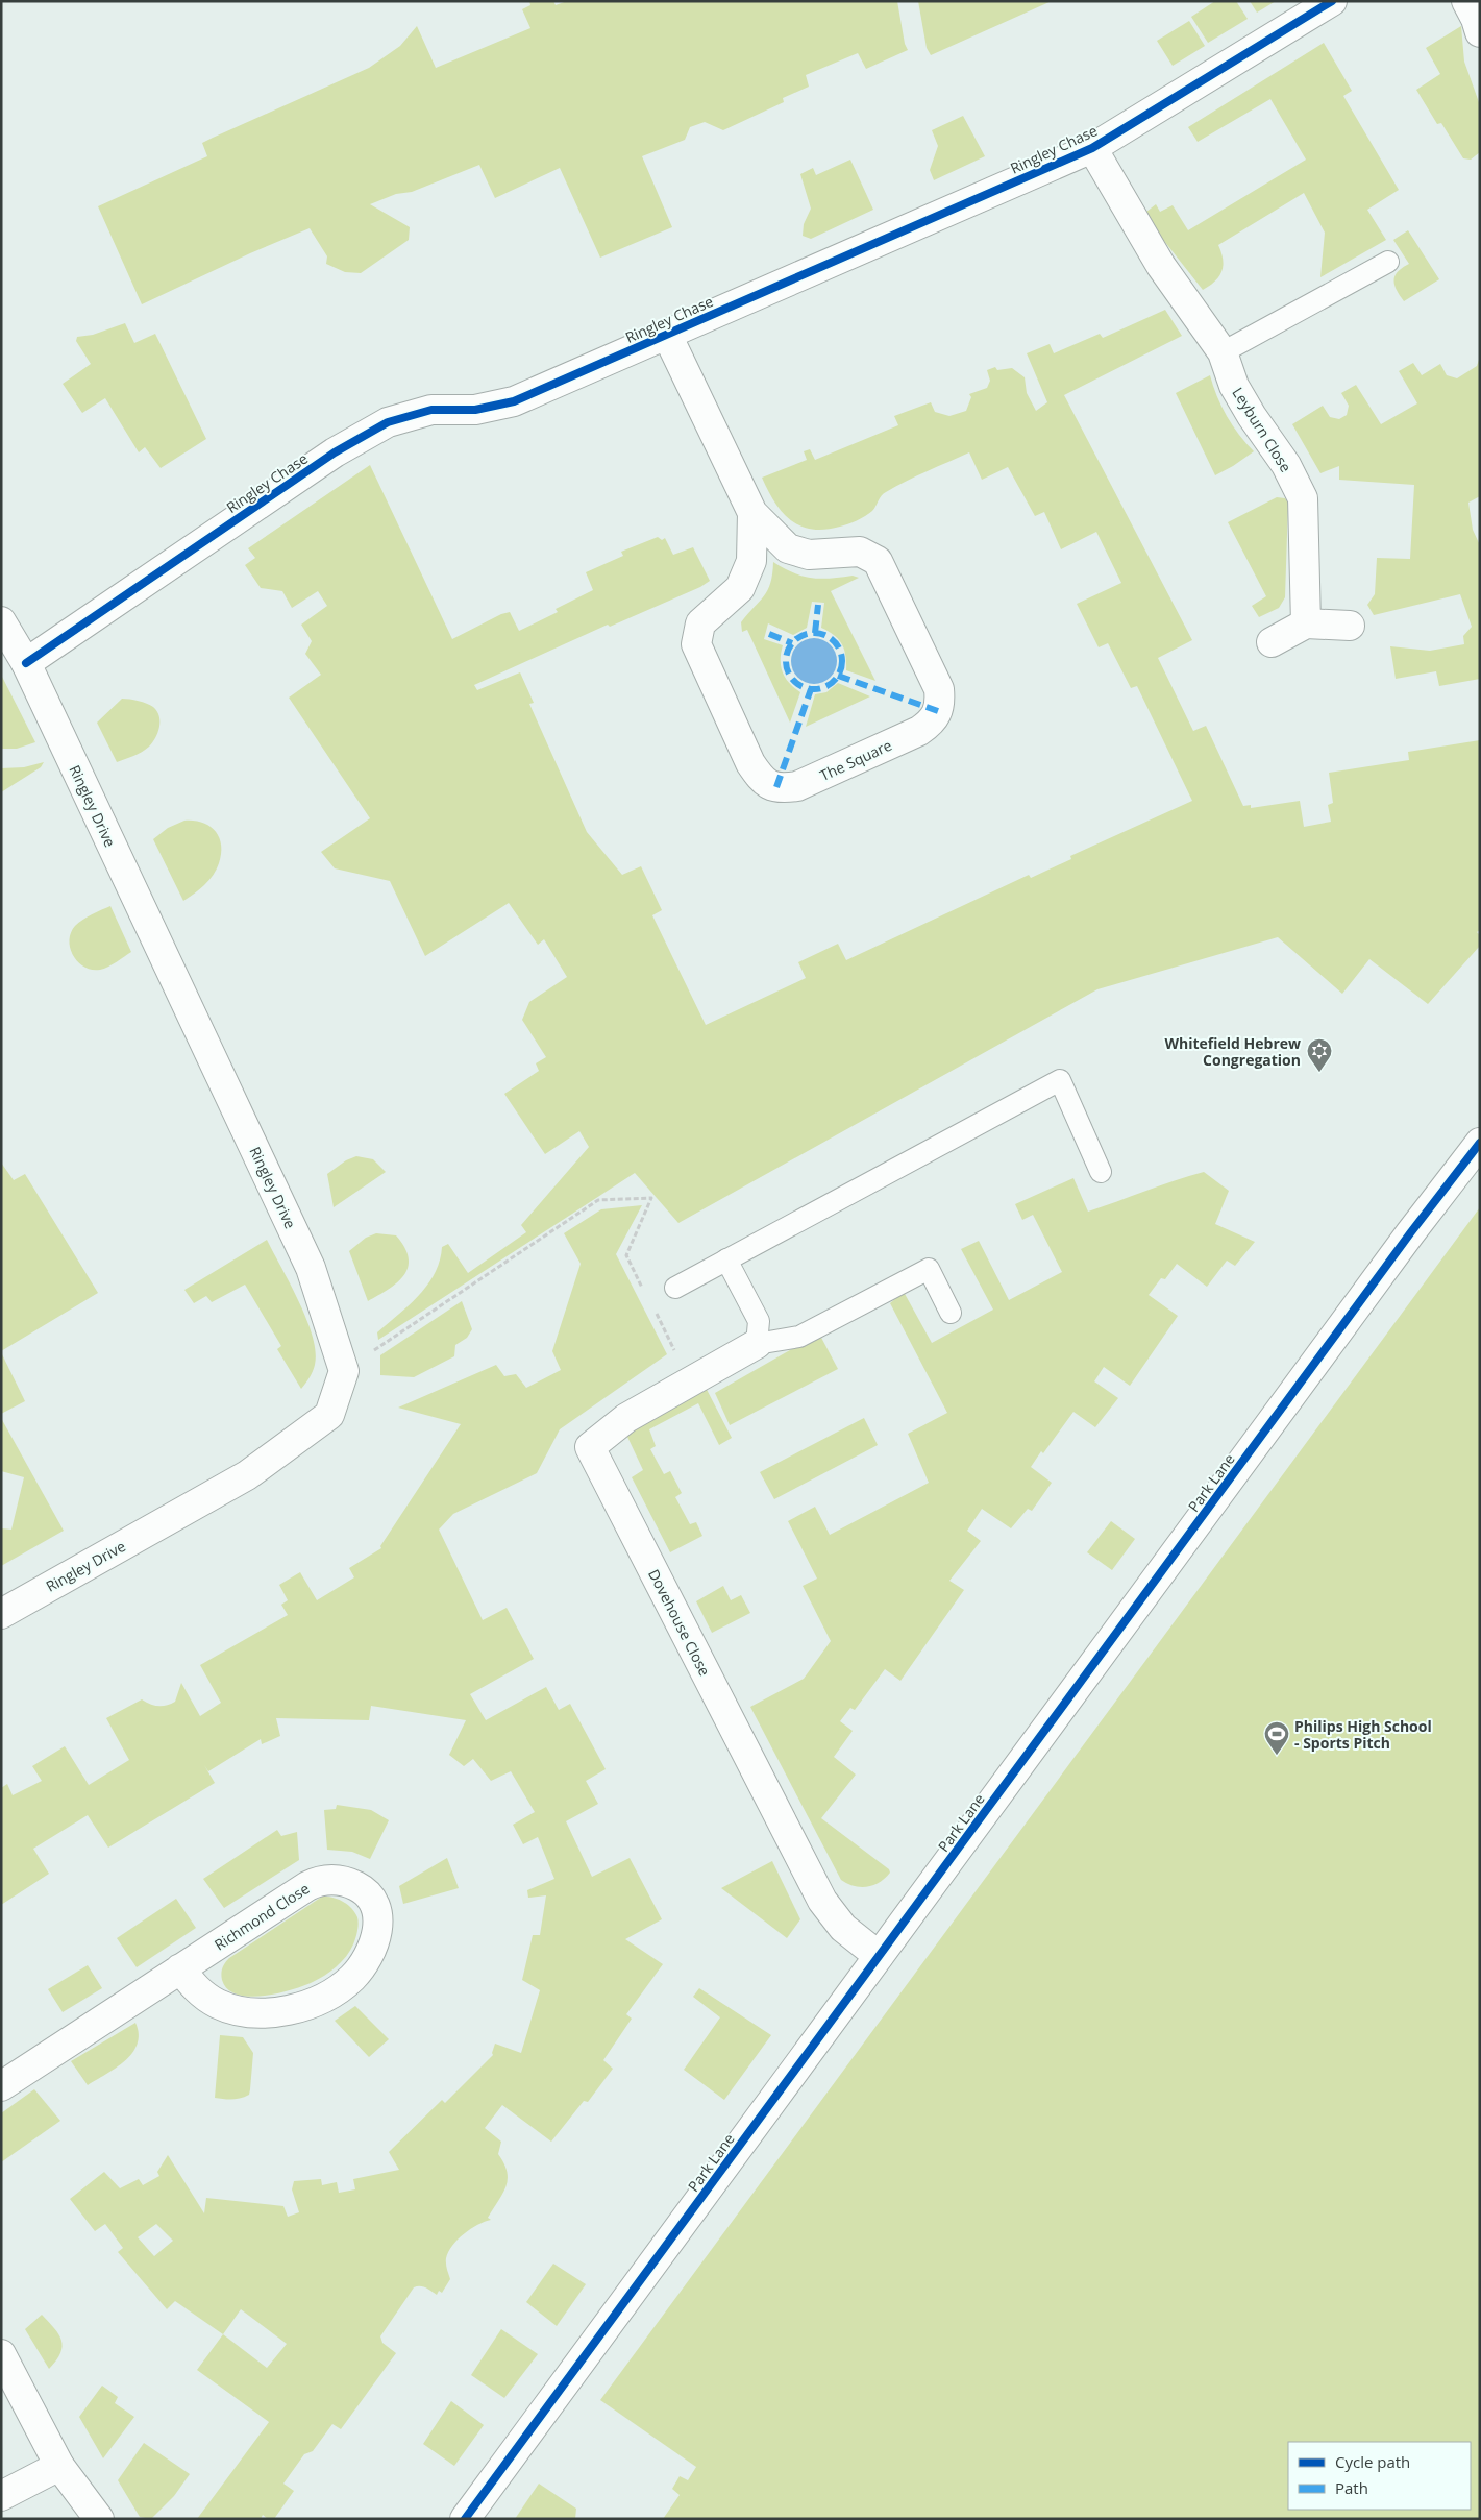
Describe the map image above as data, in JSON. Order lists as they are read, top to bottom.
{
  "streets": {
    "street": [
      "Ringley Chase",
      "Leyburn Close",
      "The Square",
      "Ringley Drive",
      "Park Lane",
      "Dovehouse Close",
      "Richmond Close"
    ]
  },
  "crossings": [
    ["Ringley Chase", "Leyburn Close"],
    ["Ringley Chase", "The Square"],
    ["Ringley Chase", "Ringley Drive"],
    ["Park Lane", "Dovehouse Close"]
  ],
  "places": {
    "synagogue": ["Whitefield Hebrew Congregation"],
    "sports": ["Philips High School - Sports Pitch"]
  },
  "legend": ["Cycle path", "Path"]
}
